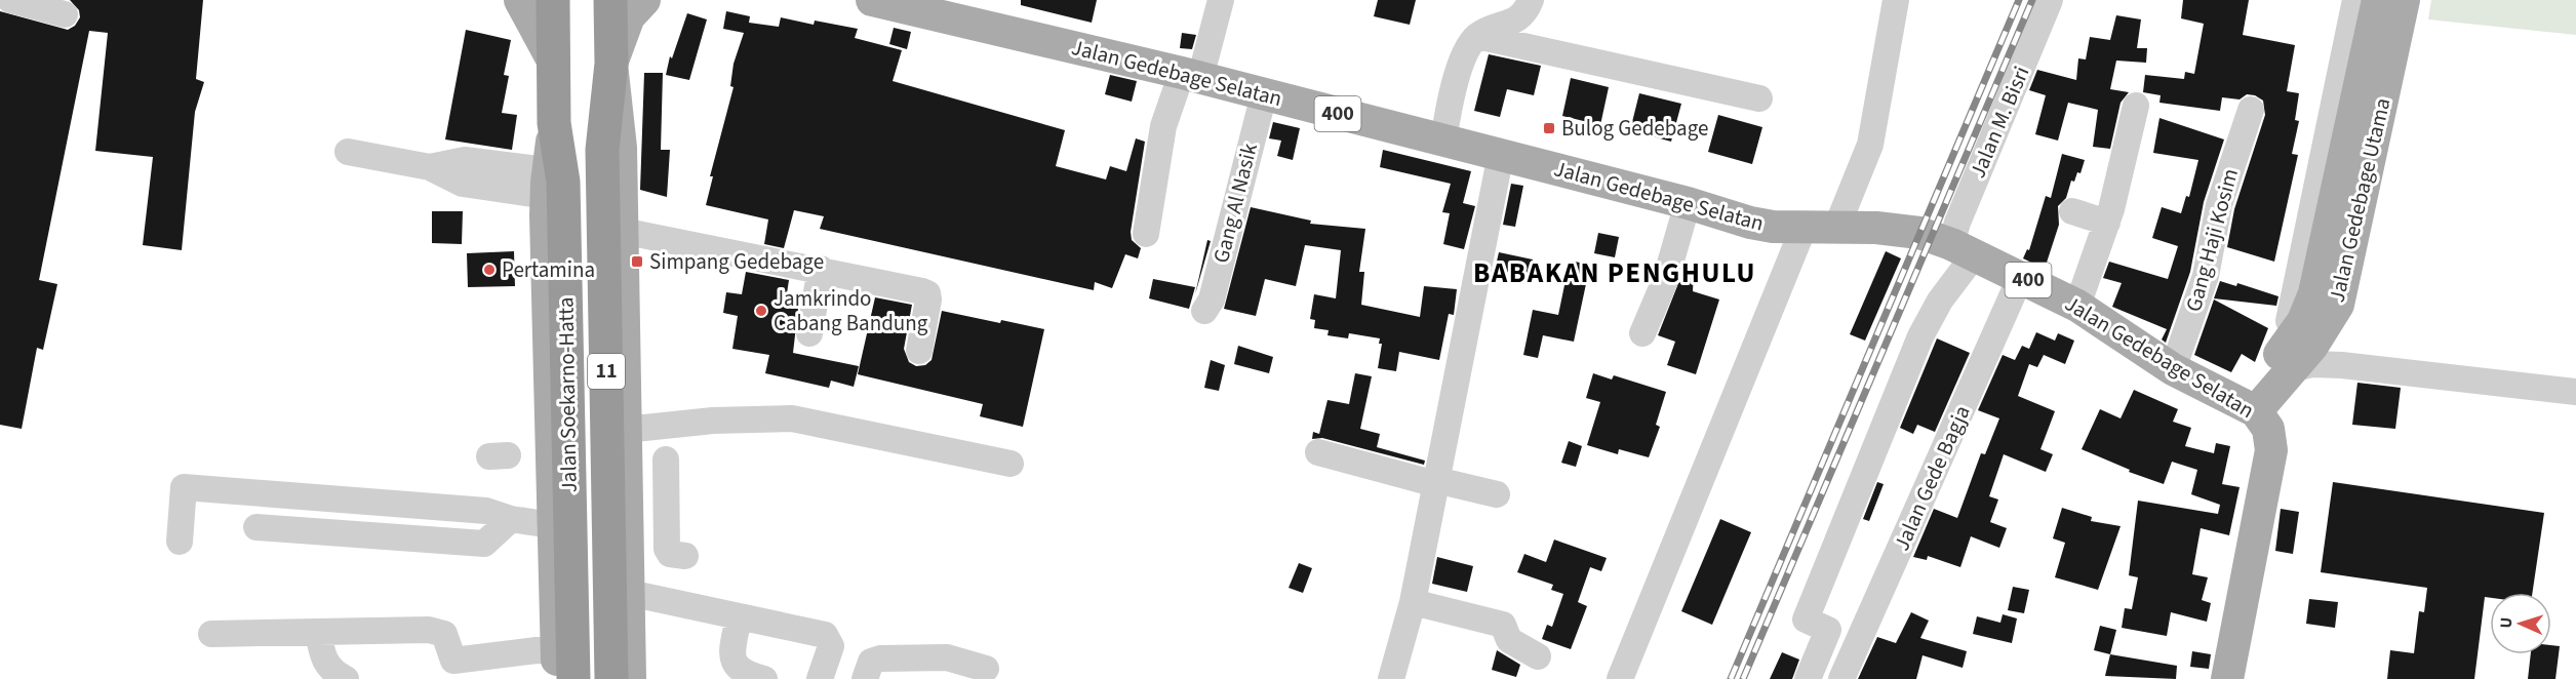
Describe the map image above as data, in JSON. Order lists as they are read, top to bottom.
{
  "streets": {
    "highway": ["11", "Jalan Soekarno-Hatta"],
    "main road": ["Jalan Gedebage Selatan", "400", "Jalan Gedebage Utama"],
    "street": [
      "Jalan M. Bisri",
      "Gang Al Nasik",
      "Gang Haji Kosim",
      "Jalan Gede Bagja"
    ]
  },
  "crossings": [
    ["Jalan Gedebage Selatan", "Jalan M. Bisri"],
    ["Jalan Gedebage Selatan", "Jalan Gedebage Utama"],
    ["Jalan Gedebage Selatan", "Gang Al Nasik"],
    ["Jalan Gedebage Selatan", "Gang Haji Kosim"],
    ["Jalan Gedebage Selatan", "Jalan Gede Bagja"]
  ],
  "districts": ["BABAKAN PENGHULU"],
  "places": {
    "transit": ["Bulog Gedebage", "Simpang Gedebage"],
    "other": ["Pertamina", "Jamkrindo Cabang Bandung"]
  },
  "north": "left"
}
